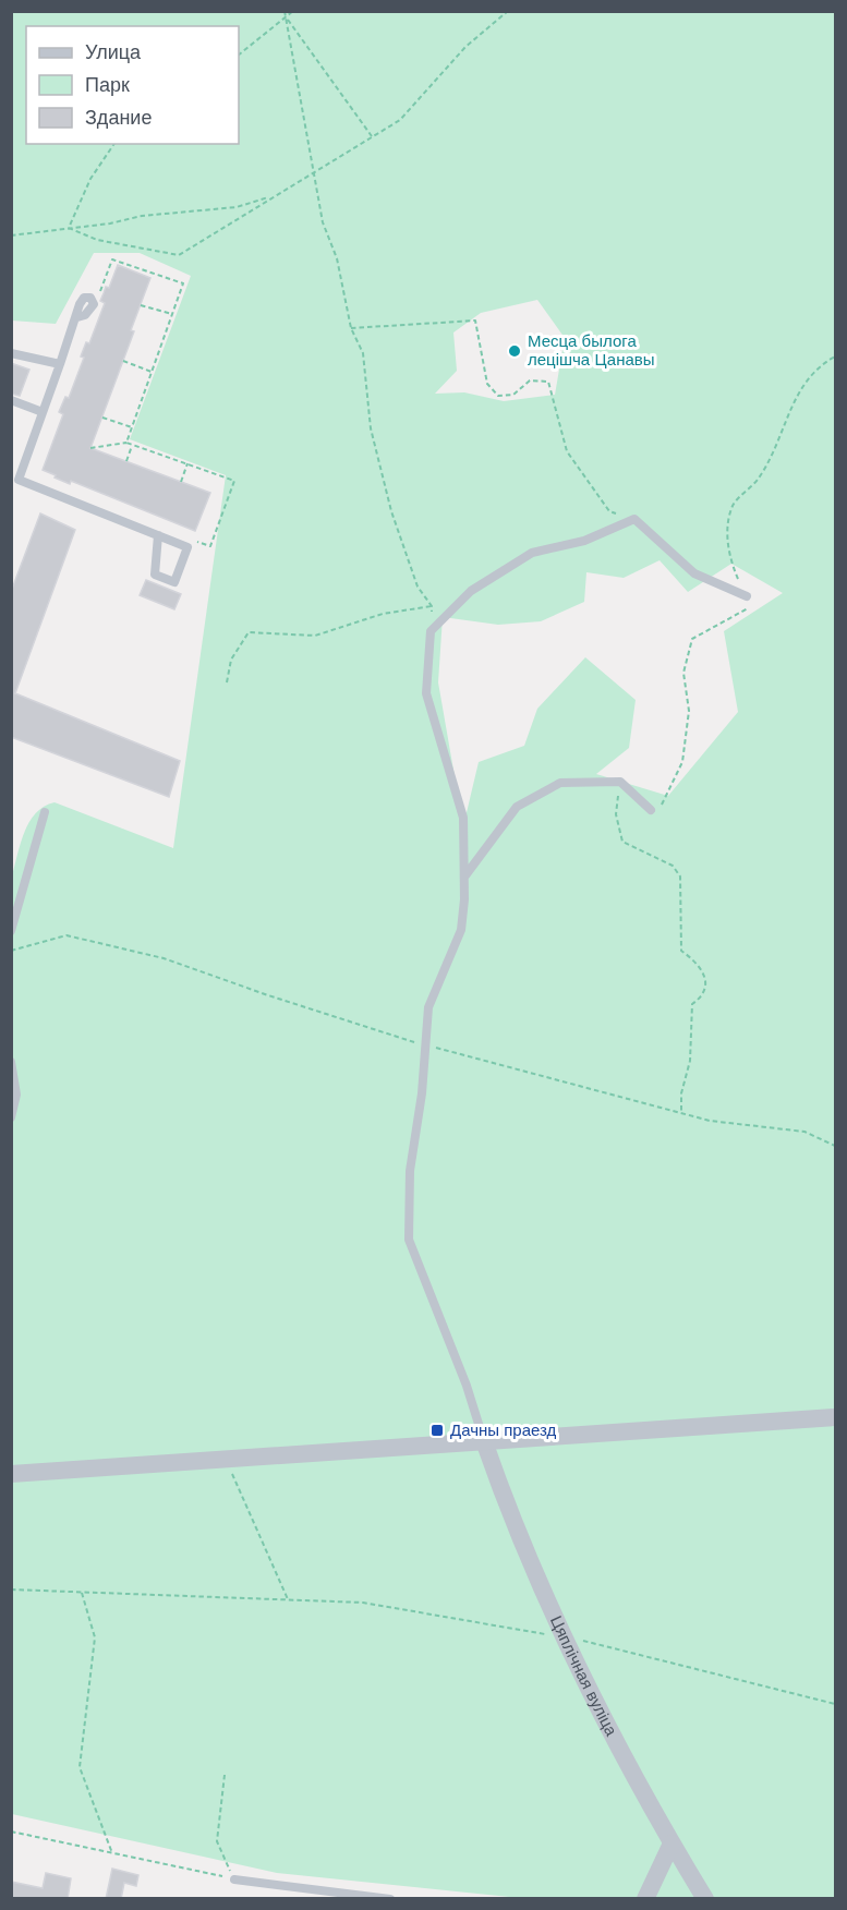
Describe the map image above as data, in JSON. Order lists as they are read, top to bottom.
{
  "streets": {
    "street": ["Цяплічная вуліца"]
  },
  "places": {
    "other": ["Месца былога лецішча Цанавы"],
    "transit": ["Дачны праезд"]
  },
  "legend": ["Улица", "Парк", "Здание"]
}
